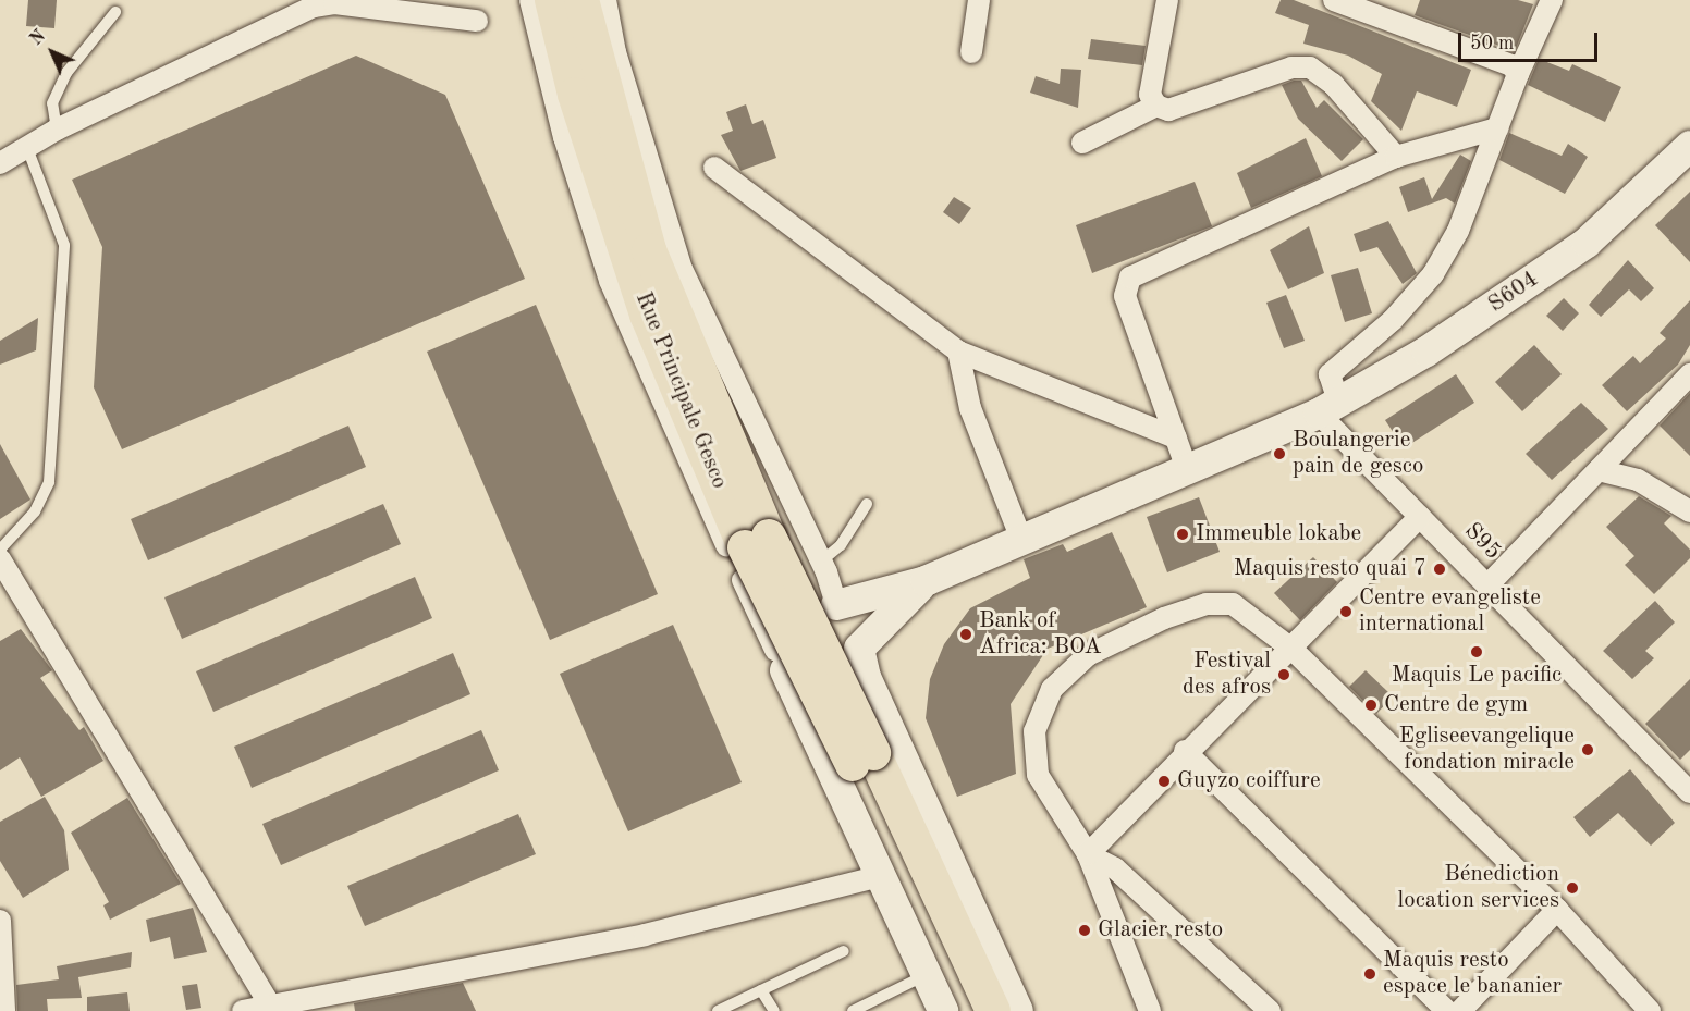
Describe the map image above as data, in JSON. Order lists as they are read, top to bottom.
{
  "streets": {
    "main road": ["Rue Principale Gesco"],
    "street": ["S604", "S95"]
  },
  "crossings": [
    ["S604", "S95"]
  ],
  "places": [
    "Boulangerie pain de gesco",
    "Immeuble lokabe",
    "Maquis resto quai 7",
    "Centre evangeliste international",
    "Bank of Africa: BOA",
    "Maquis Le pacific",
    "Festival des afros",
    "Centre de gym",
    "Egliseevangelique fondation miracle",
    "Guyzo coiffure",
    "Bénediction location services",
    "Glacier resto",
    "Maquis resto espace le bananier"
  ],
  "scale_bar": "50 m",
  "north": "top left"
}
